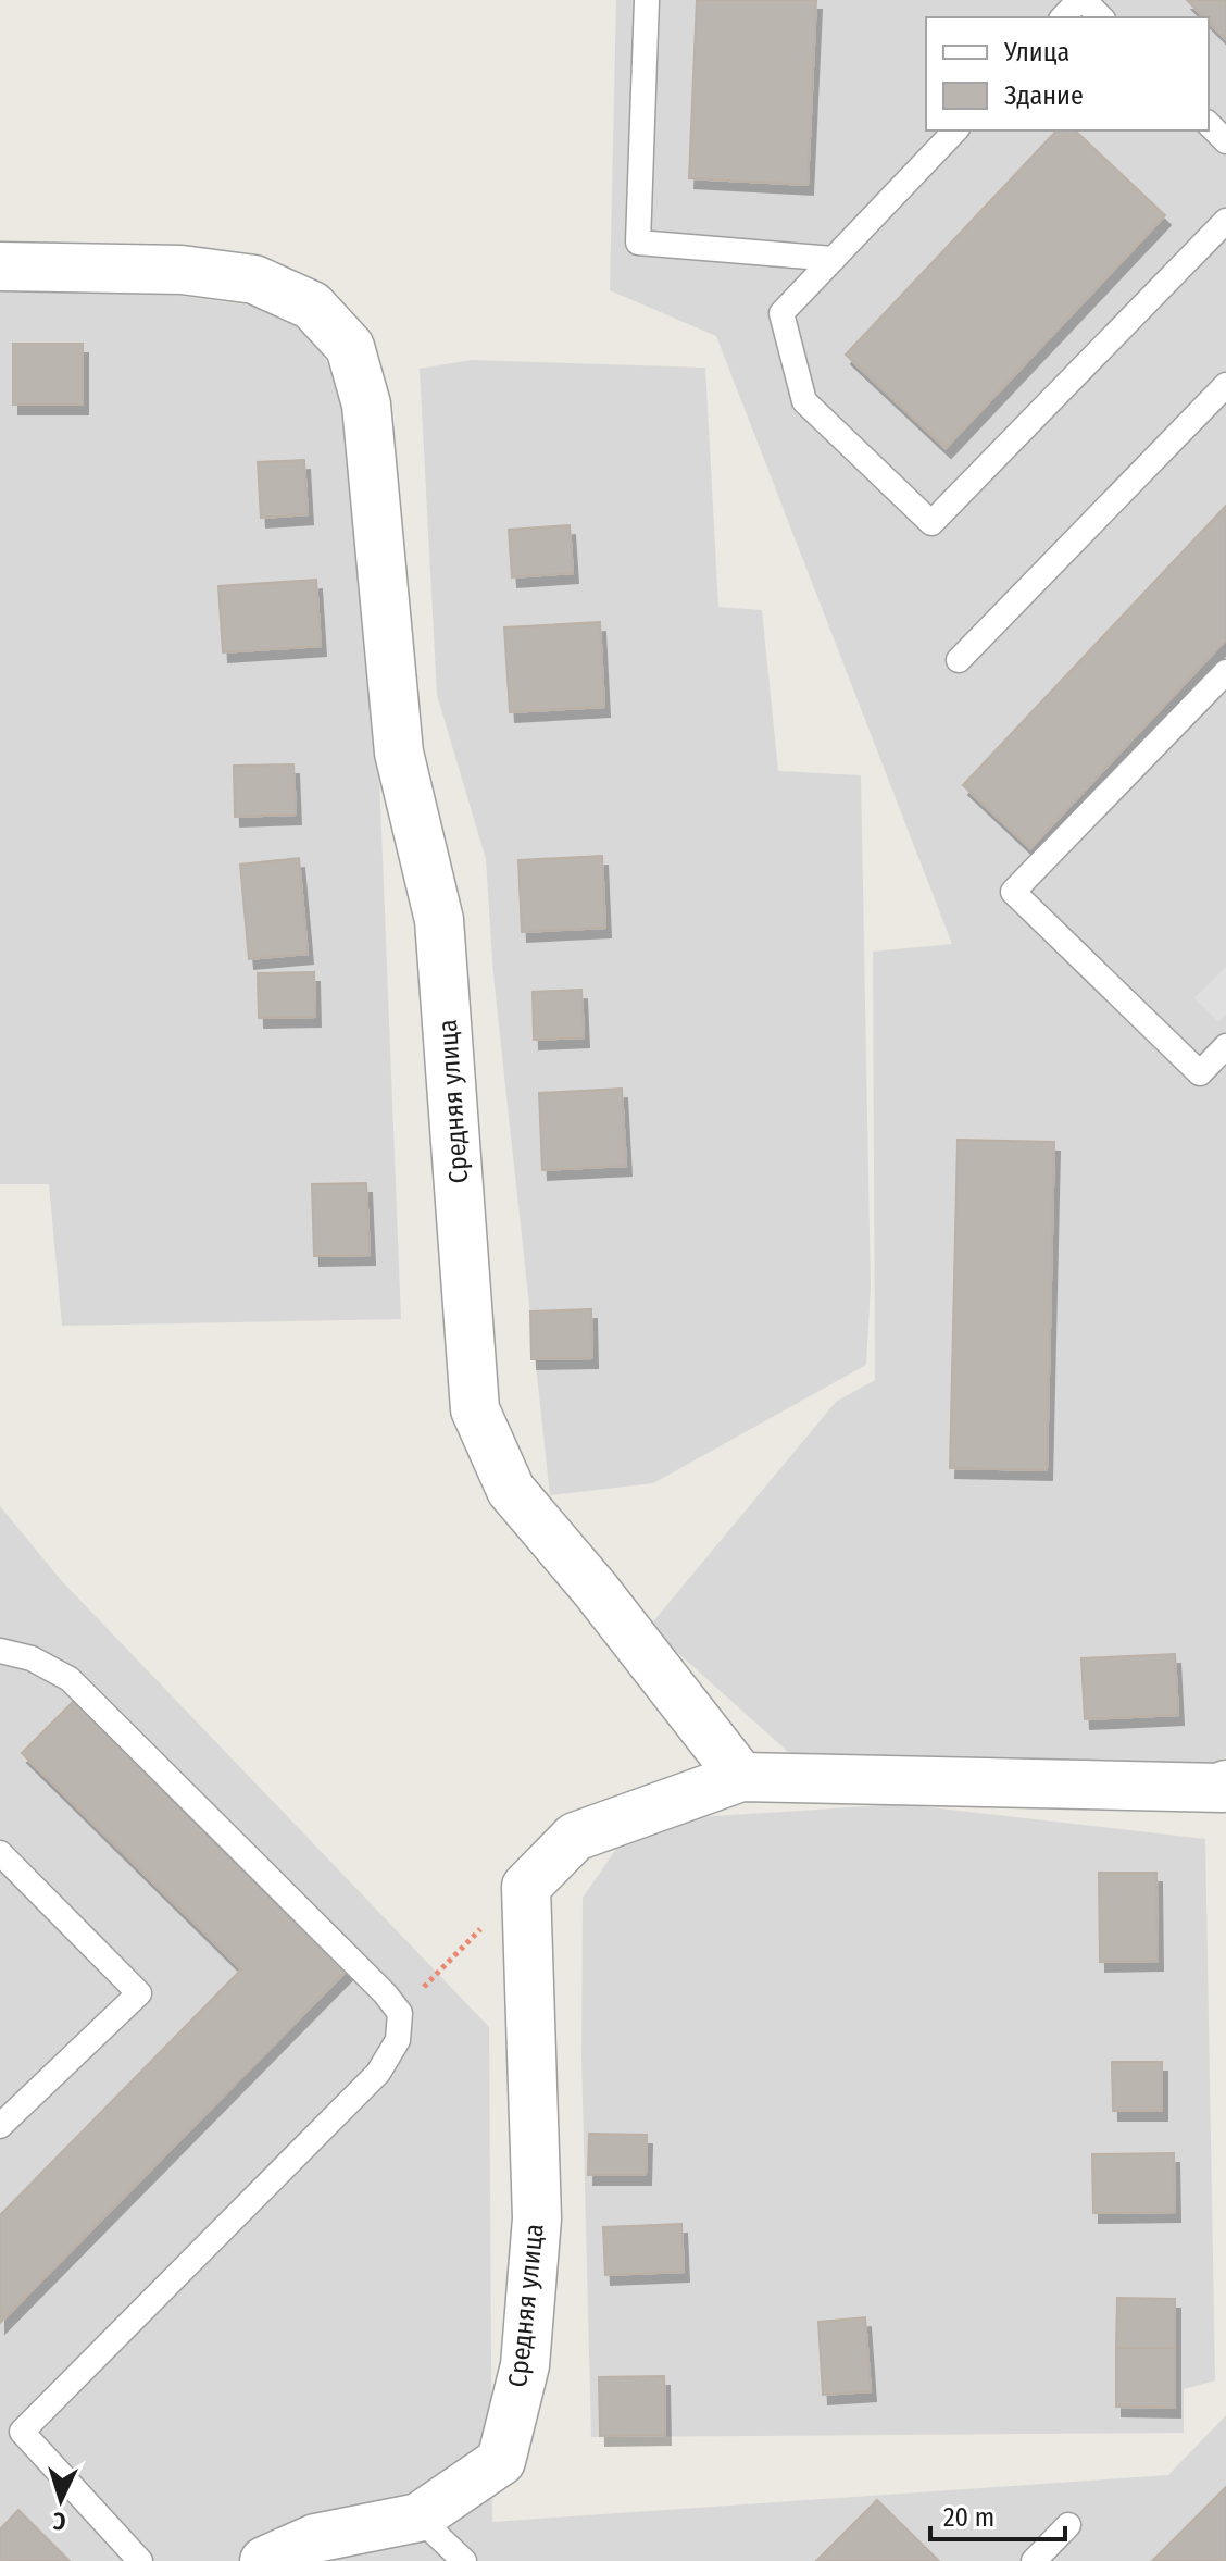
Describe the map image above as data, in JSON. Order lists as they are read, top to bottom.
{
  "streets": {
    "street": ["Средняя улица"]
  },
  "legend": ["Улица", "Здание"],
  "scale_bar": "20 m",
  "north": "bottom"
}
